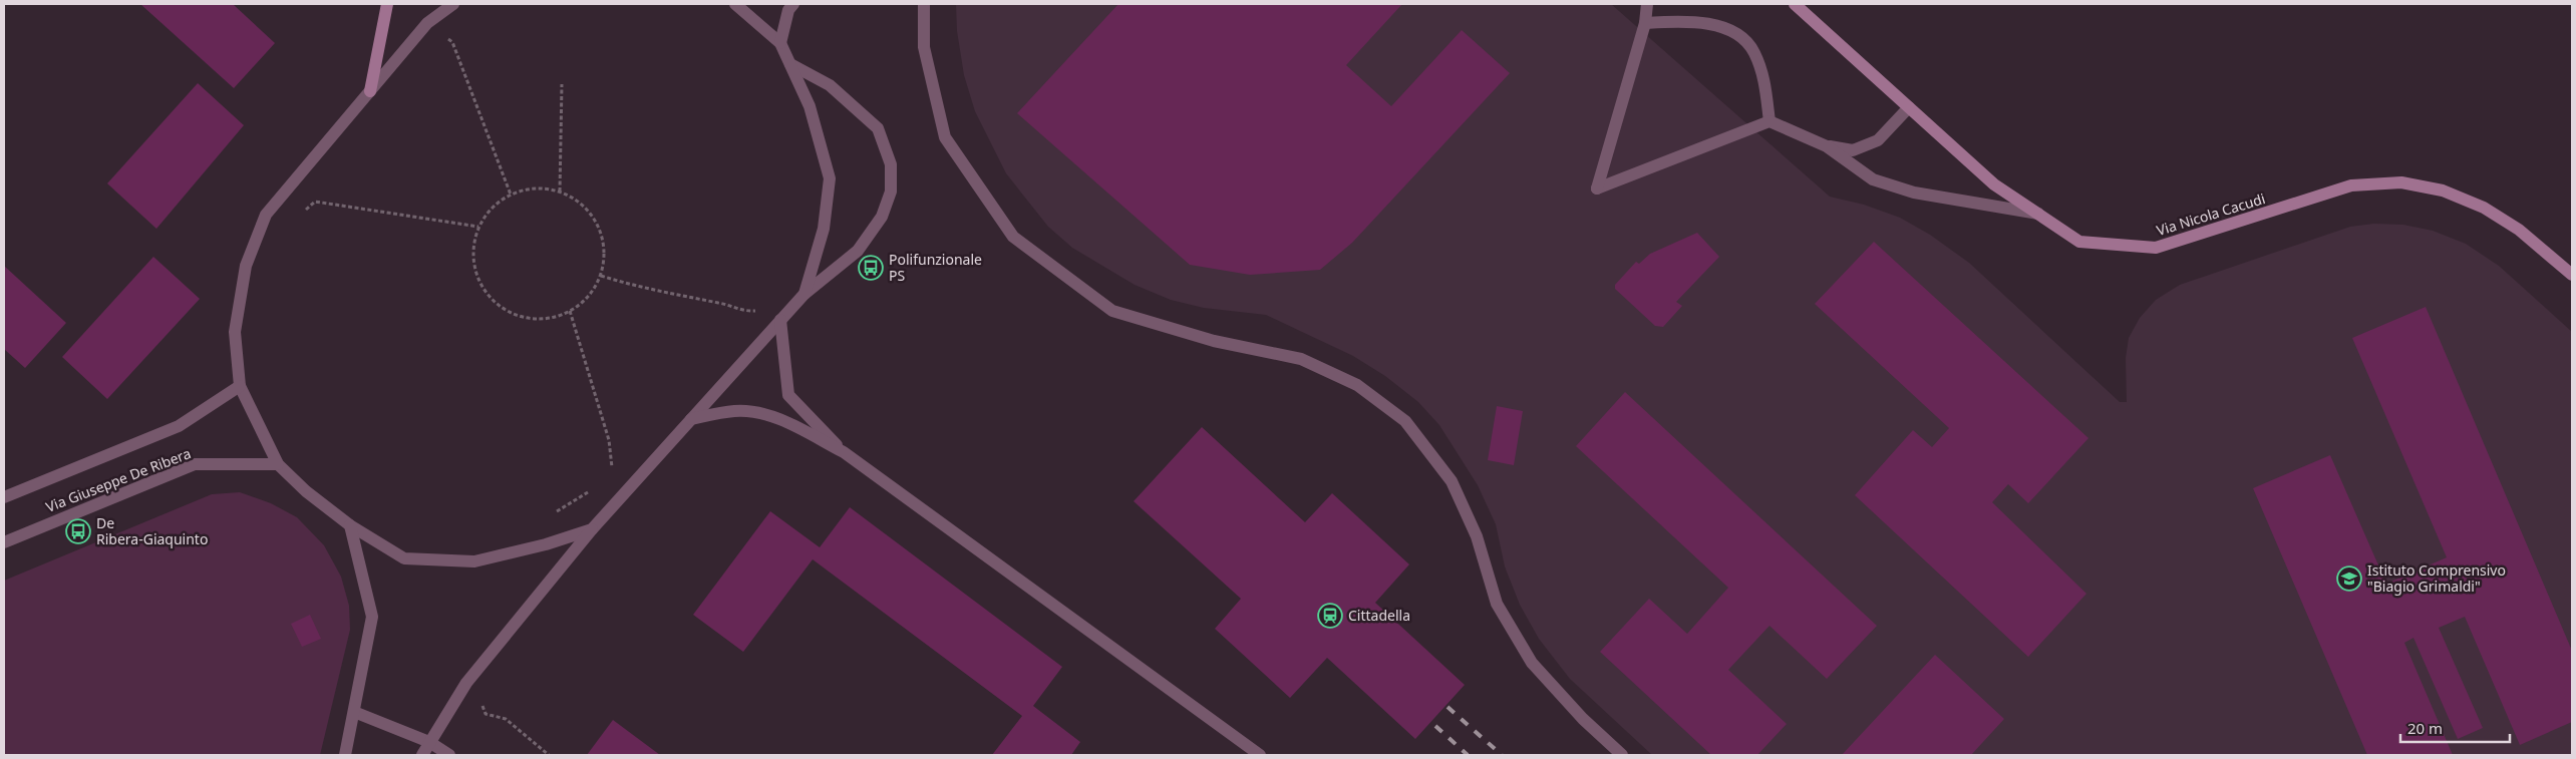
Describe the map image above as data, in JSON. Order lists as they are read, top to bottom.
{
  "streets": {
    "street": ["Via Nicola Cacudi", "Via Giuseppe De Ribera"]
  },
  "places": {
    "bus stop": ["Polifunzionale PS", "De Ribera-Giaquinto"],
    "school or university": ["Istituto Comprensivo \"Biagio Grimaldi\""],
    "station": ["Cittadella"]
  },
  "scale_bar": "20 m"
}
